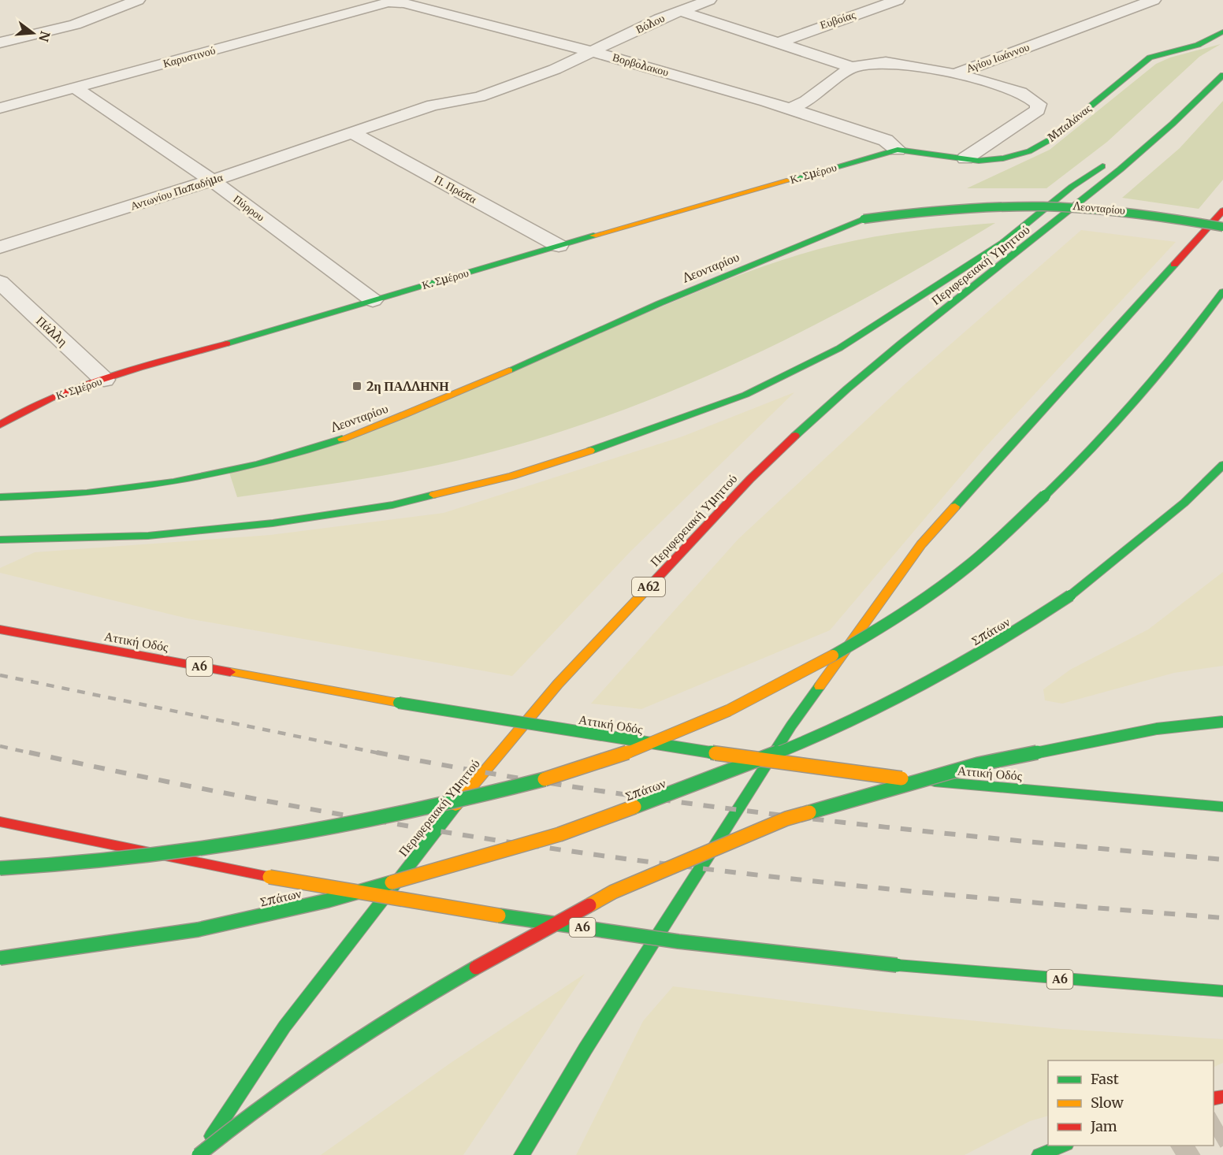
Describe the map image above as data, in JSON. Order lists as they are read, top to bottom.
{
  "streets": {
    "main road": [
      "Μπαλάνας",
      "Κ. Σμέρου",
      "Λεονταρίου",
      "Περιφερειακή Υμηττού",
      "Α62",
      "Σπάτων",
      "Αττική Οδός",
      "Α6"
    ],
    "street": [
      "Ευβοίας",
      "Βόλου",
      "Καρυστινού",
      "Αγίου Ιωάννου",
      "Βορβολακου",
      "Π. Πράπα",
      "Αντωνίου Παπαδήμα",
      "Πύρρου",
      "Πάλλη"
    ]
  },
  "crossings": [
    ["Βόλου", "Βορβολακου"],
    ["Βόλου", "Π. Πράπα"],
    ["Βόλου", "Αντωνίου Παπαδήμα"],
    ["Καρυστινού", "Βορβολακου"],
    ["Καρυστινού", "Πύρρου"],
    ["Αγίου Ιωάννου", "Βορβολακου"],
    ["Βορβολακου", "Μπαλάνας"],
    ["Βορβολακου", "Κ. Σμέρου"],
    ["Μπαλάνας", "Κ. Σμέρου"],
    ["Κ. Σμέρου", "Π. Πράπα"],
    ["Κ. Σμέρου", "Πύρρου"],
    ["Κ. Σμέρου", "Πάλλη"],
    ["Π. Πράπα", "Αντωνίου Παπαδήμα"],
    ["Αντωνίου Παπαδήμα", "Πύρρου"]
  ],
  "places": {
    "transit": ["2η ΠΑΛΛΗΝΗ"]
  },
  "legend": ["Fast", "Slow", "Jam"],
  "north": "right"
}
